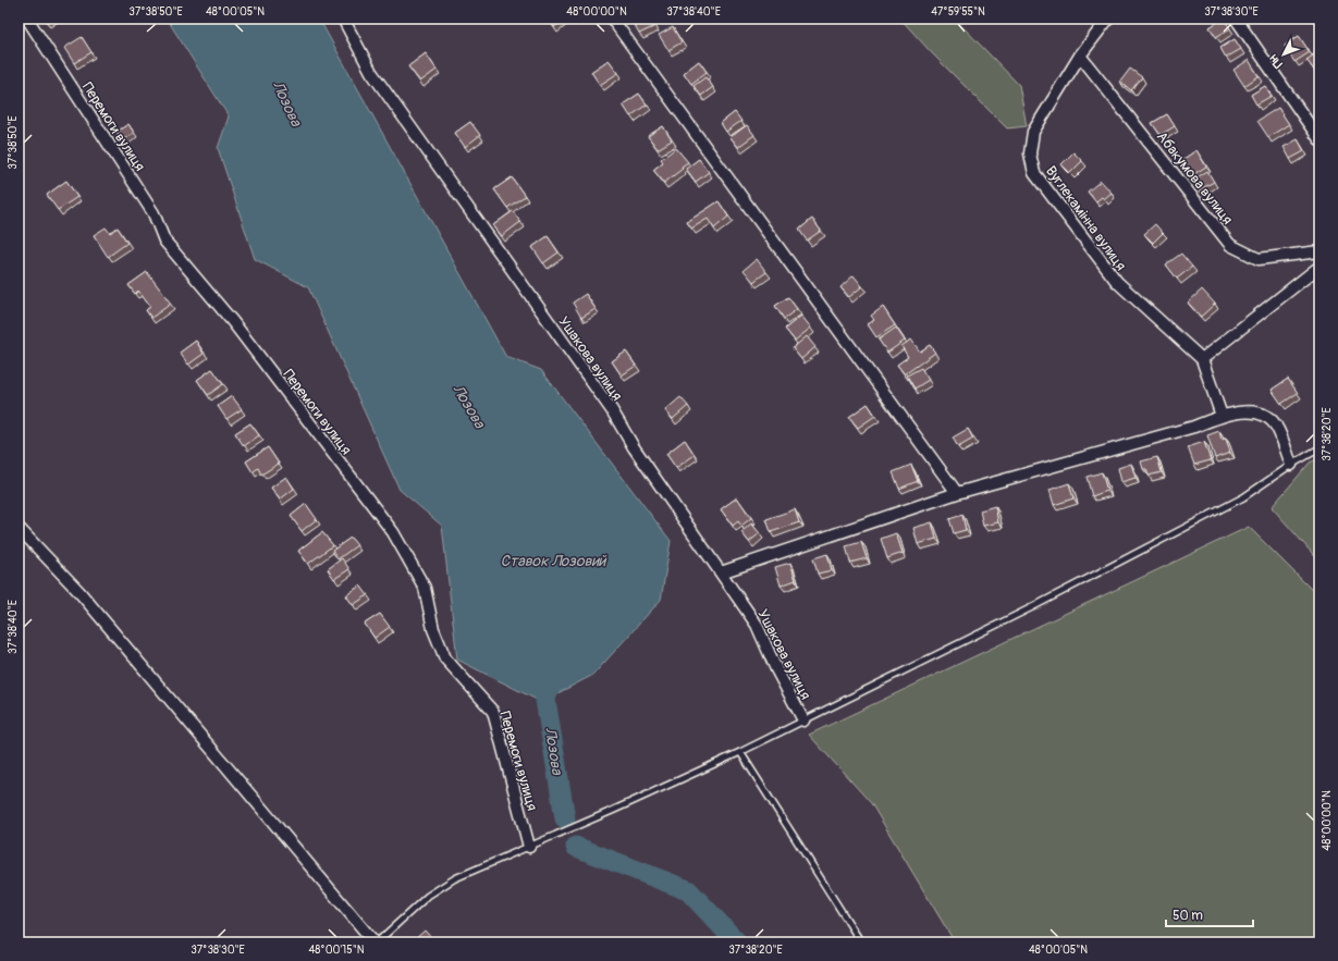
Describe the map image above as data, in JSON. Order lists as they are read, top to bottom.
{
  "streets": {
    "street": [
      "Перемоги вулиця",
      "Абакумова вулиця",
      "Вуглекамінна вулиця",
      "Ушакова вулиця"
    ]
  },
  "crossings": [
    ["Абакумова вулиця", "Вуглекамінна вулиця"]
  ],
  "water": ["Лозова", "Ставок Лозовий"],
  "scale_bar": "50 m",
  "north": "bottom left",
  "coordinates": [
    "37°38'50\"E",
    "48°00'05\"N",
    "48°00'00\"N",
    "37°38'40\"E",
    "47°59'55\"N",
    "37°38'30\"E",
    "37°38'20\"E",
    "48°00'15\"N"
  ]
}
